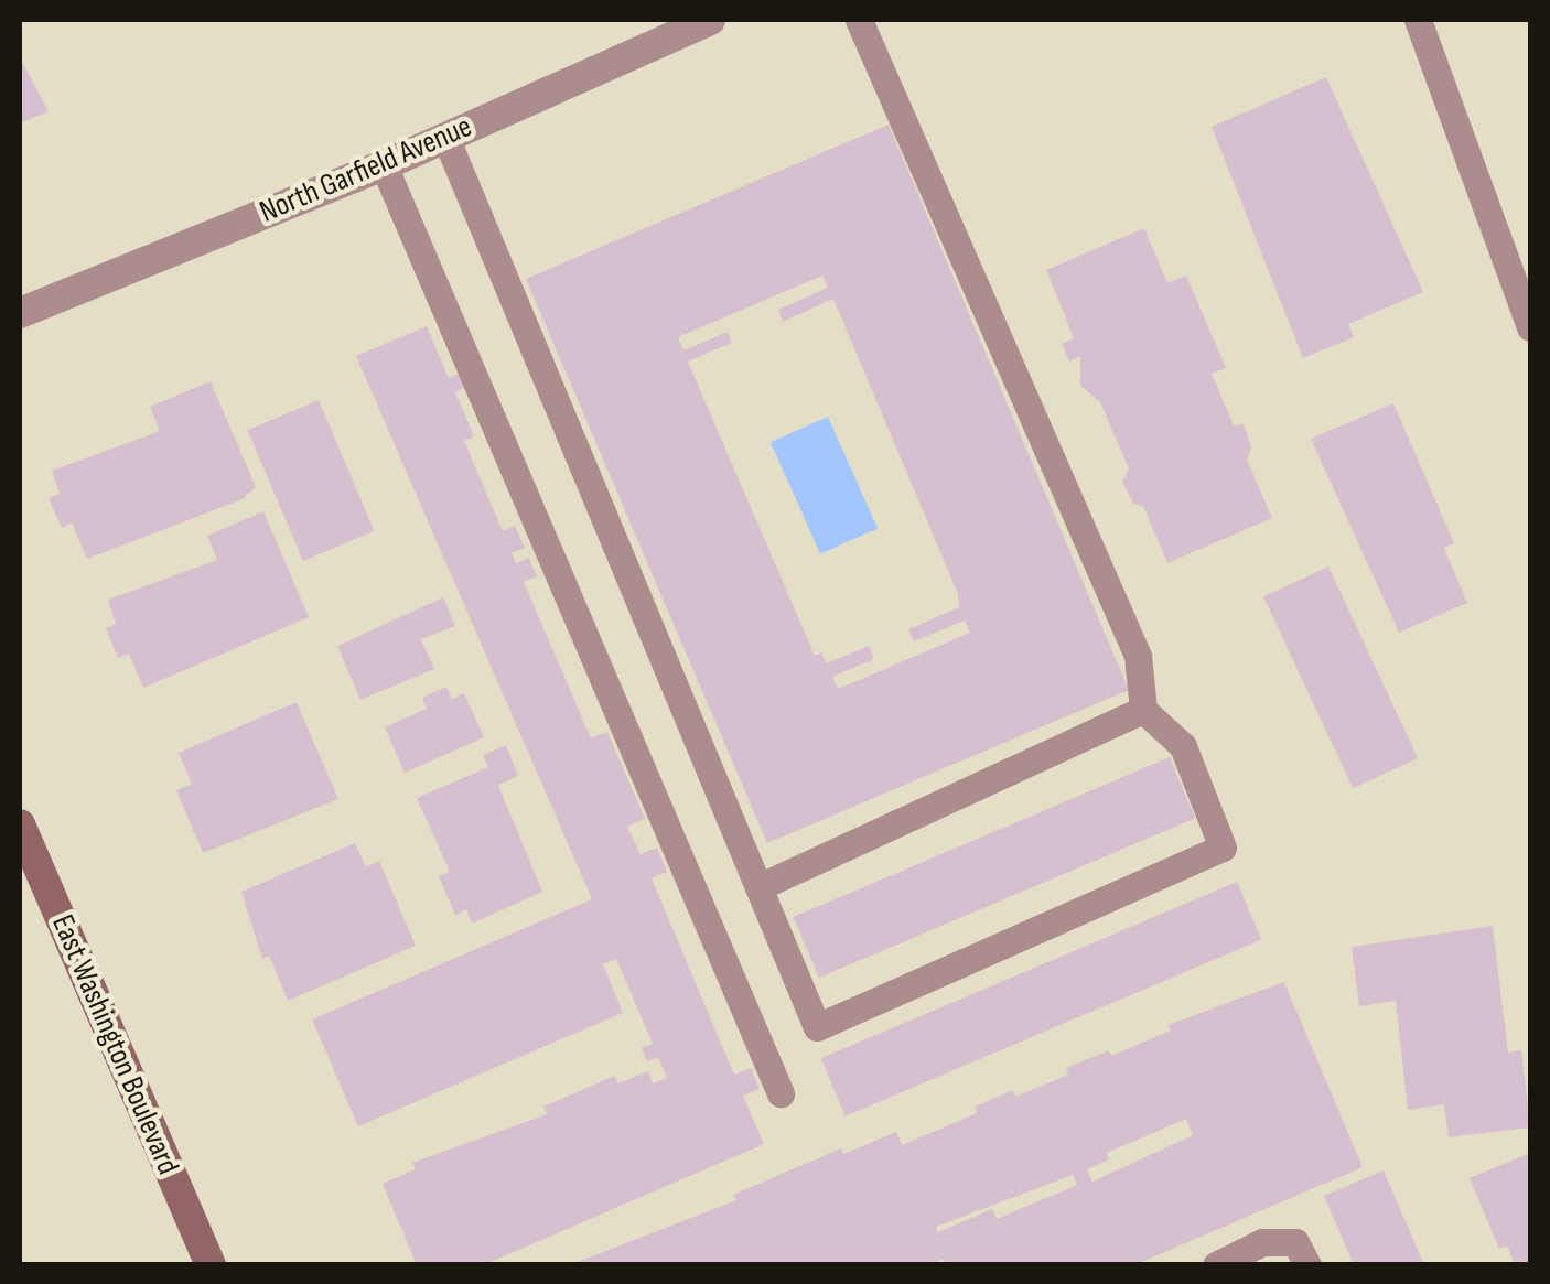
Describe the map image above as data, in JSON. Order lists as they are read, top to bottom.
{
  "streets": {
    "main road": ["East Washington Boulevard"],
    "street": ["North Garfield Avenue"]
  }
}
